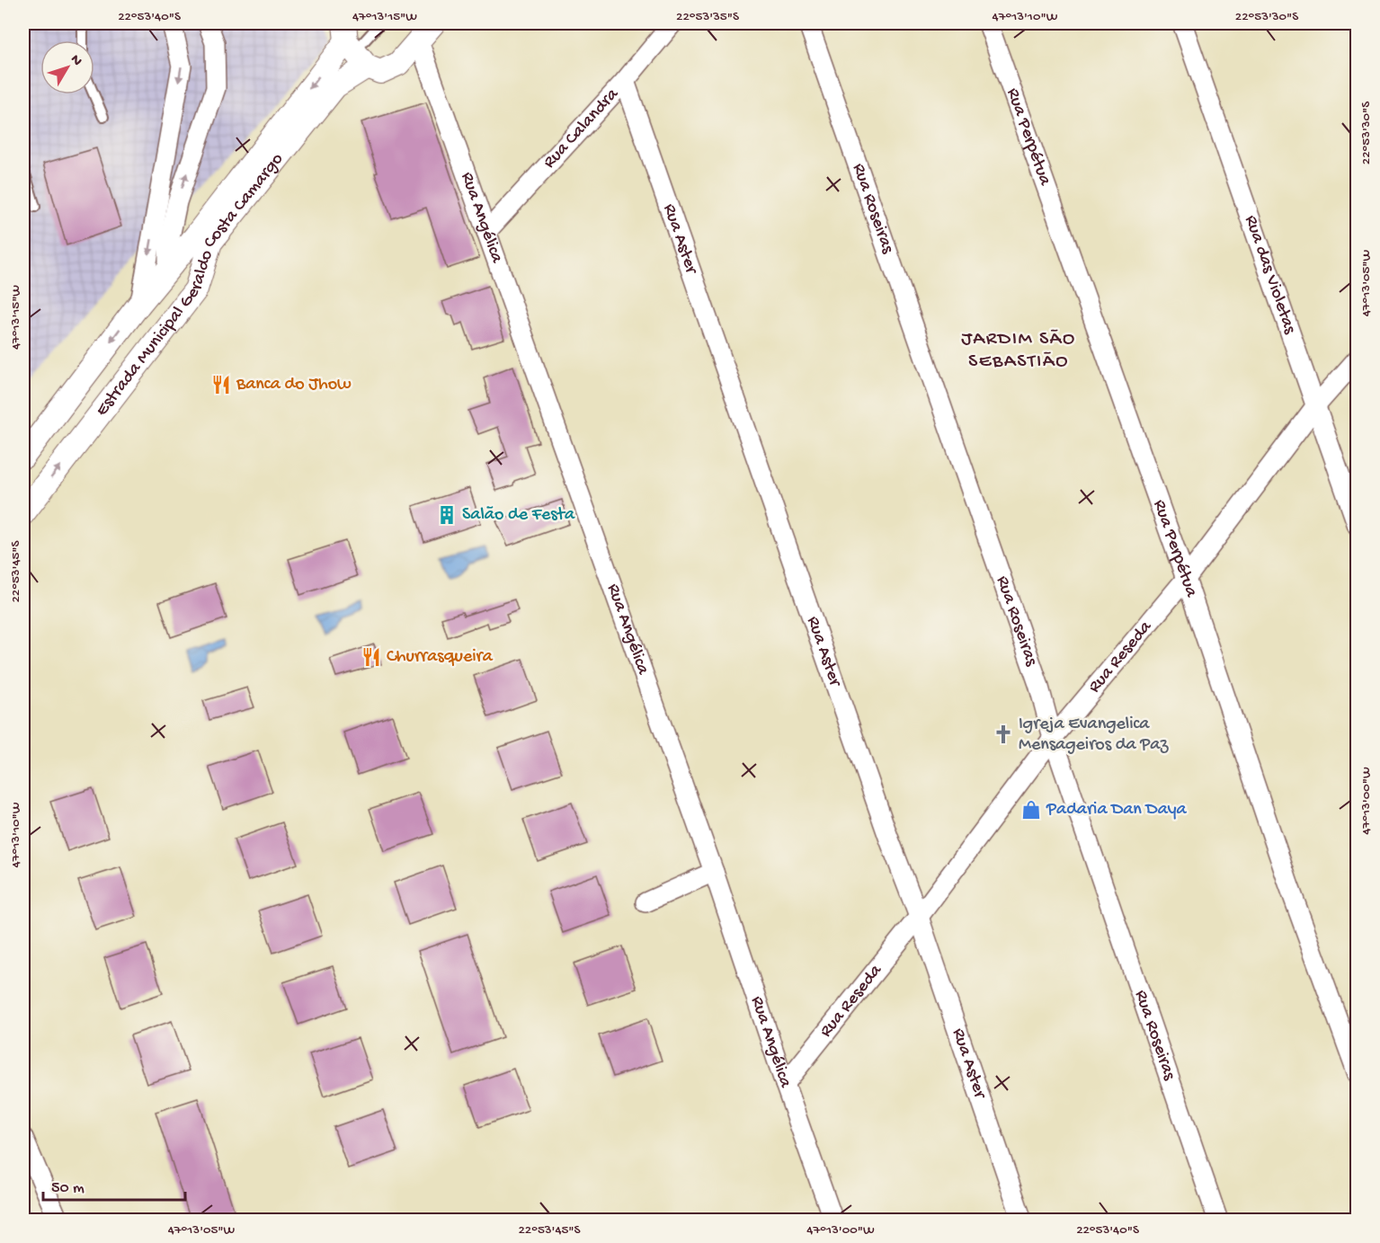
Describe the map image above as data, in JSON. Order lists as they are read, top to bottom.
{
  "streets": {
    "street": [
      "Rua Calandra",
      "Rua Perpétua",
      "Rua Roseiras",
      "Rua Angélica",
      "Rua Aster",
      "Rua das Violetas",
      "Estrada Municipal Geraldo Costa Camargo",
      "Rua Reseda"
    ]
  },
  "crossings": [
    ["Rua Calandra", "Rua Angélica"],
    ["Rua Calandra", "Rua Aster"],
    ["Rua Perpétua", "Rua Reseda"],
    ["Rua Roseiras", "Rua Reseda"],
    ["Rua Angélica", "Rua Reseda"],
    ["Rua Aster", "Rua Reseda"],
    ["Rua das Violetas", "Rua Reseda"]
  ],
  "districts": ["JARDIM SÃO SEBASTIÃO"],
  "places": {
    "restaurant": ["Banca do Jhow", "Churrasqueira"],
    "building": ["Salão de Festa"],
    "church": ["Igreja Evangelica Mensageiros da Paz"],
    "shop": ["Padaria Dan Daya"]
  },
  "scale_bar": "50 m",
  "north": "top right",
  "coordinates": [
    "22°53'40\"S",
    "47°13'15\"W",
    "22°53'35\"S",
    "47°13'10\"W",
    "22°53'30\"S",
    "47°13'05\"W",
    "22°53'45\"S",
    "47°13'00\"W"
  ]
}
